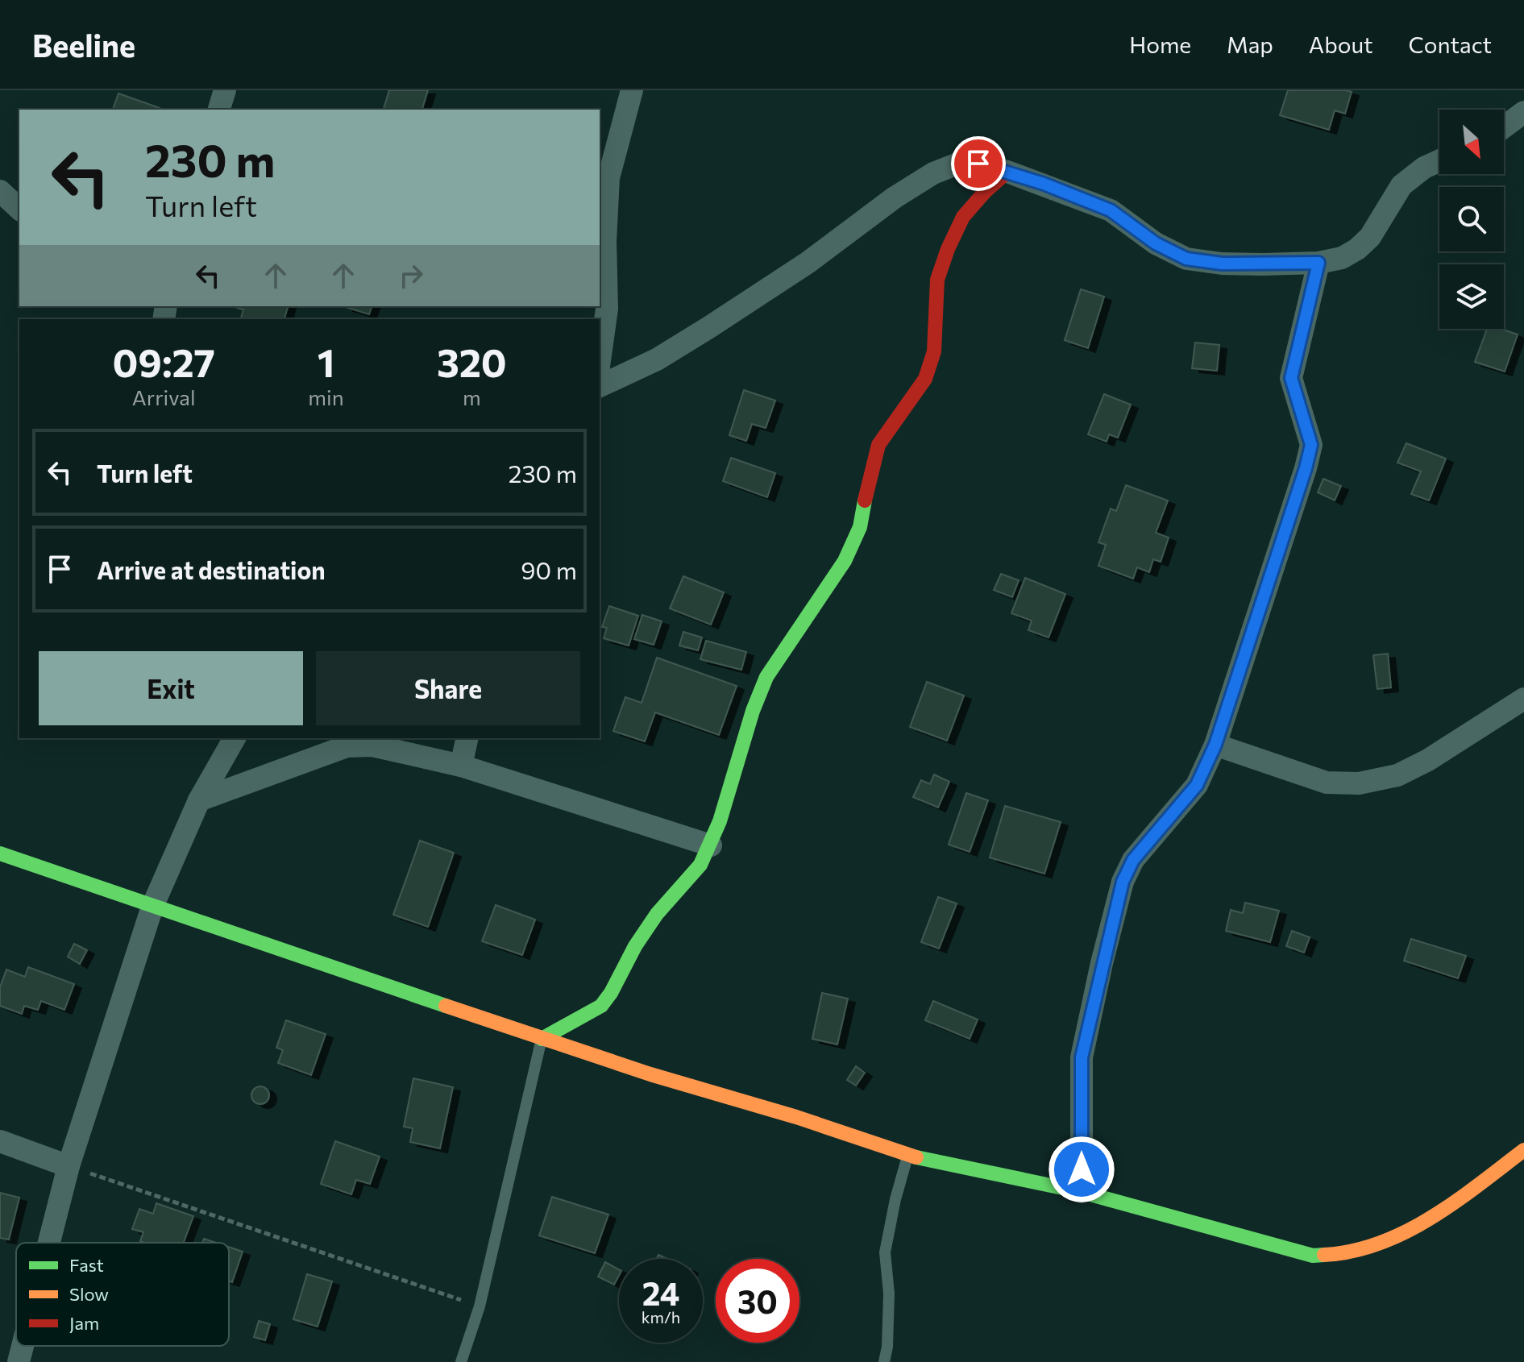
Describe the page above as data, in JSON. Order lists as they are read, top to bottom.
{
  "legend": ["Fast", "Slow", "Jam"],
  "north": "bottom right",
  "page": {
    "header": "Beeline",
    "nav": [
      "Home",
      "Map",
      "About",
      "Contact"
    ],
    "turn": ["230 m", "Turn left"],
    "eta": [
      "09:27",
      "Arrival",
      "1",
      "min",
      "320",
      "m"
    ],
    "list": [
      {
        "name": "Turn left",
        "value": "230 m"
      },
      {
        "name": "Arrive at destination",
        "value": "90 m"
      }
    ],
    "buttons": ["Exit", "Share"],
    "speed": "24 km/h",
    "limit": "30"
  }
}
